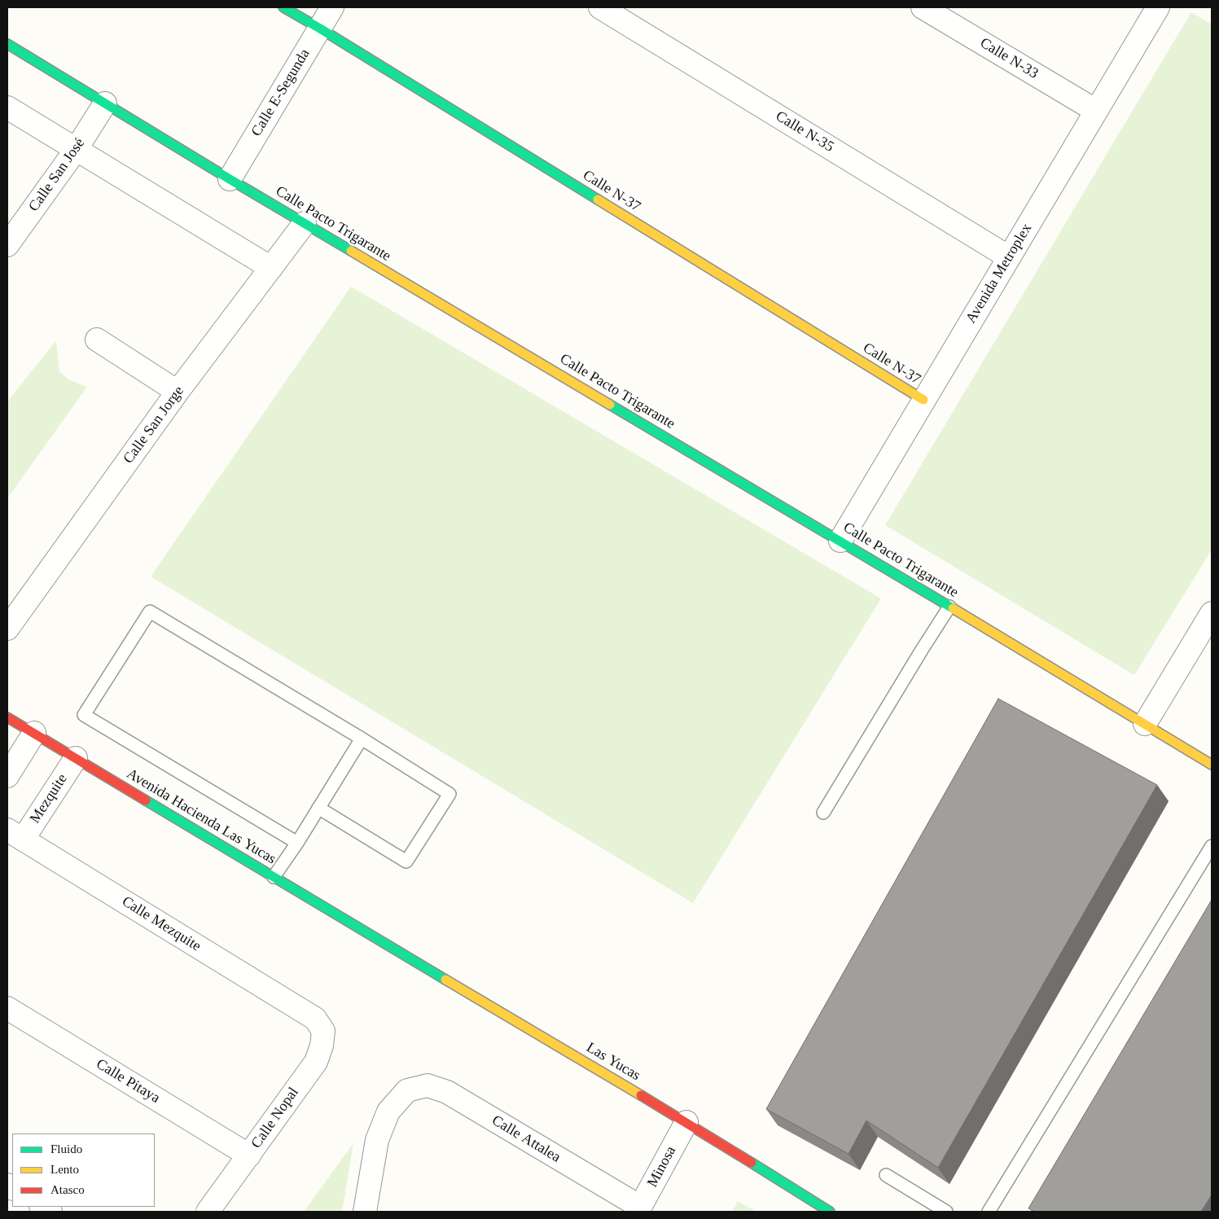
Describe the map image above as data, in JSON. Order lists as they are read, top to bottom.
{
  "streets": {
    "street": [
      "Calle N-33",
      "Calle E-Segunda",
      "Calle N-35",
      "Calle San José",
      "Calle N-37",
      "Calle Pacto Trigarante",
      "Avenida Metroplex",
      "Calle San Jorge",
      "Mezquite",
      "Avenida Hacienda Las Yucas",
      "Calle Mezquite",
      "Las Yucas",
      "Calle Pitaya",
      "Calle Nopal",
      "Calle Attalea",
      "Minosa"
    ]
  },
  "crossings": [
    ["Calle N-33", "Avenida Metroplex"],
    ["Calle E-Segunda", "Calle N-37"],
    ["Calle E-Segunda", "Calle Pacto Trigarante"],
    ["Calle N-35", "Avenida Metroplex"],
    ["Calle San José", "Calle Pacto Trigarante"],
    ["Calle N-37", "Avenida Metroplex"],
    ["Calle Pacto Trigarante", "Avenida Metroplex"],
    ["Calle Pacto Trigarante", "Calle San Jorge"],
    ["Mezquite", "Avenida Hacienda Las Yucas"],
    ["Mezquite", "Calle Mezquite"],
    ["Avenida Hacienda Las Yucas", "Las Yucas"],
    ["Calle Mezquite", "Calle Nopal"],
    ["Las Yucas", "Minosa"],
    ["Calle Pitaya", "Calle Nopal"],
    ["Calle Attalea", "Minosa"]
  ],
  "legend": ["Fluido", "Lento", "Atasco"]
}
